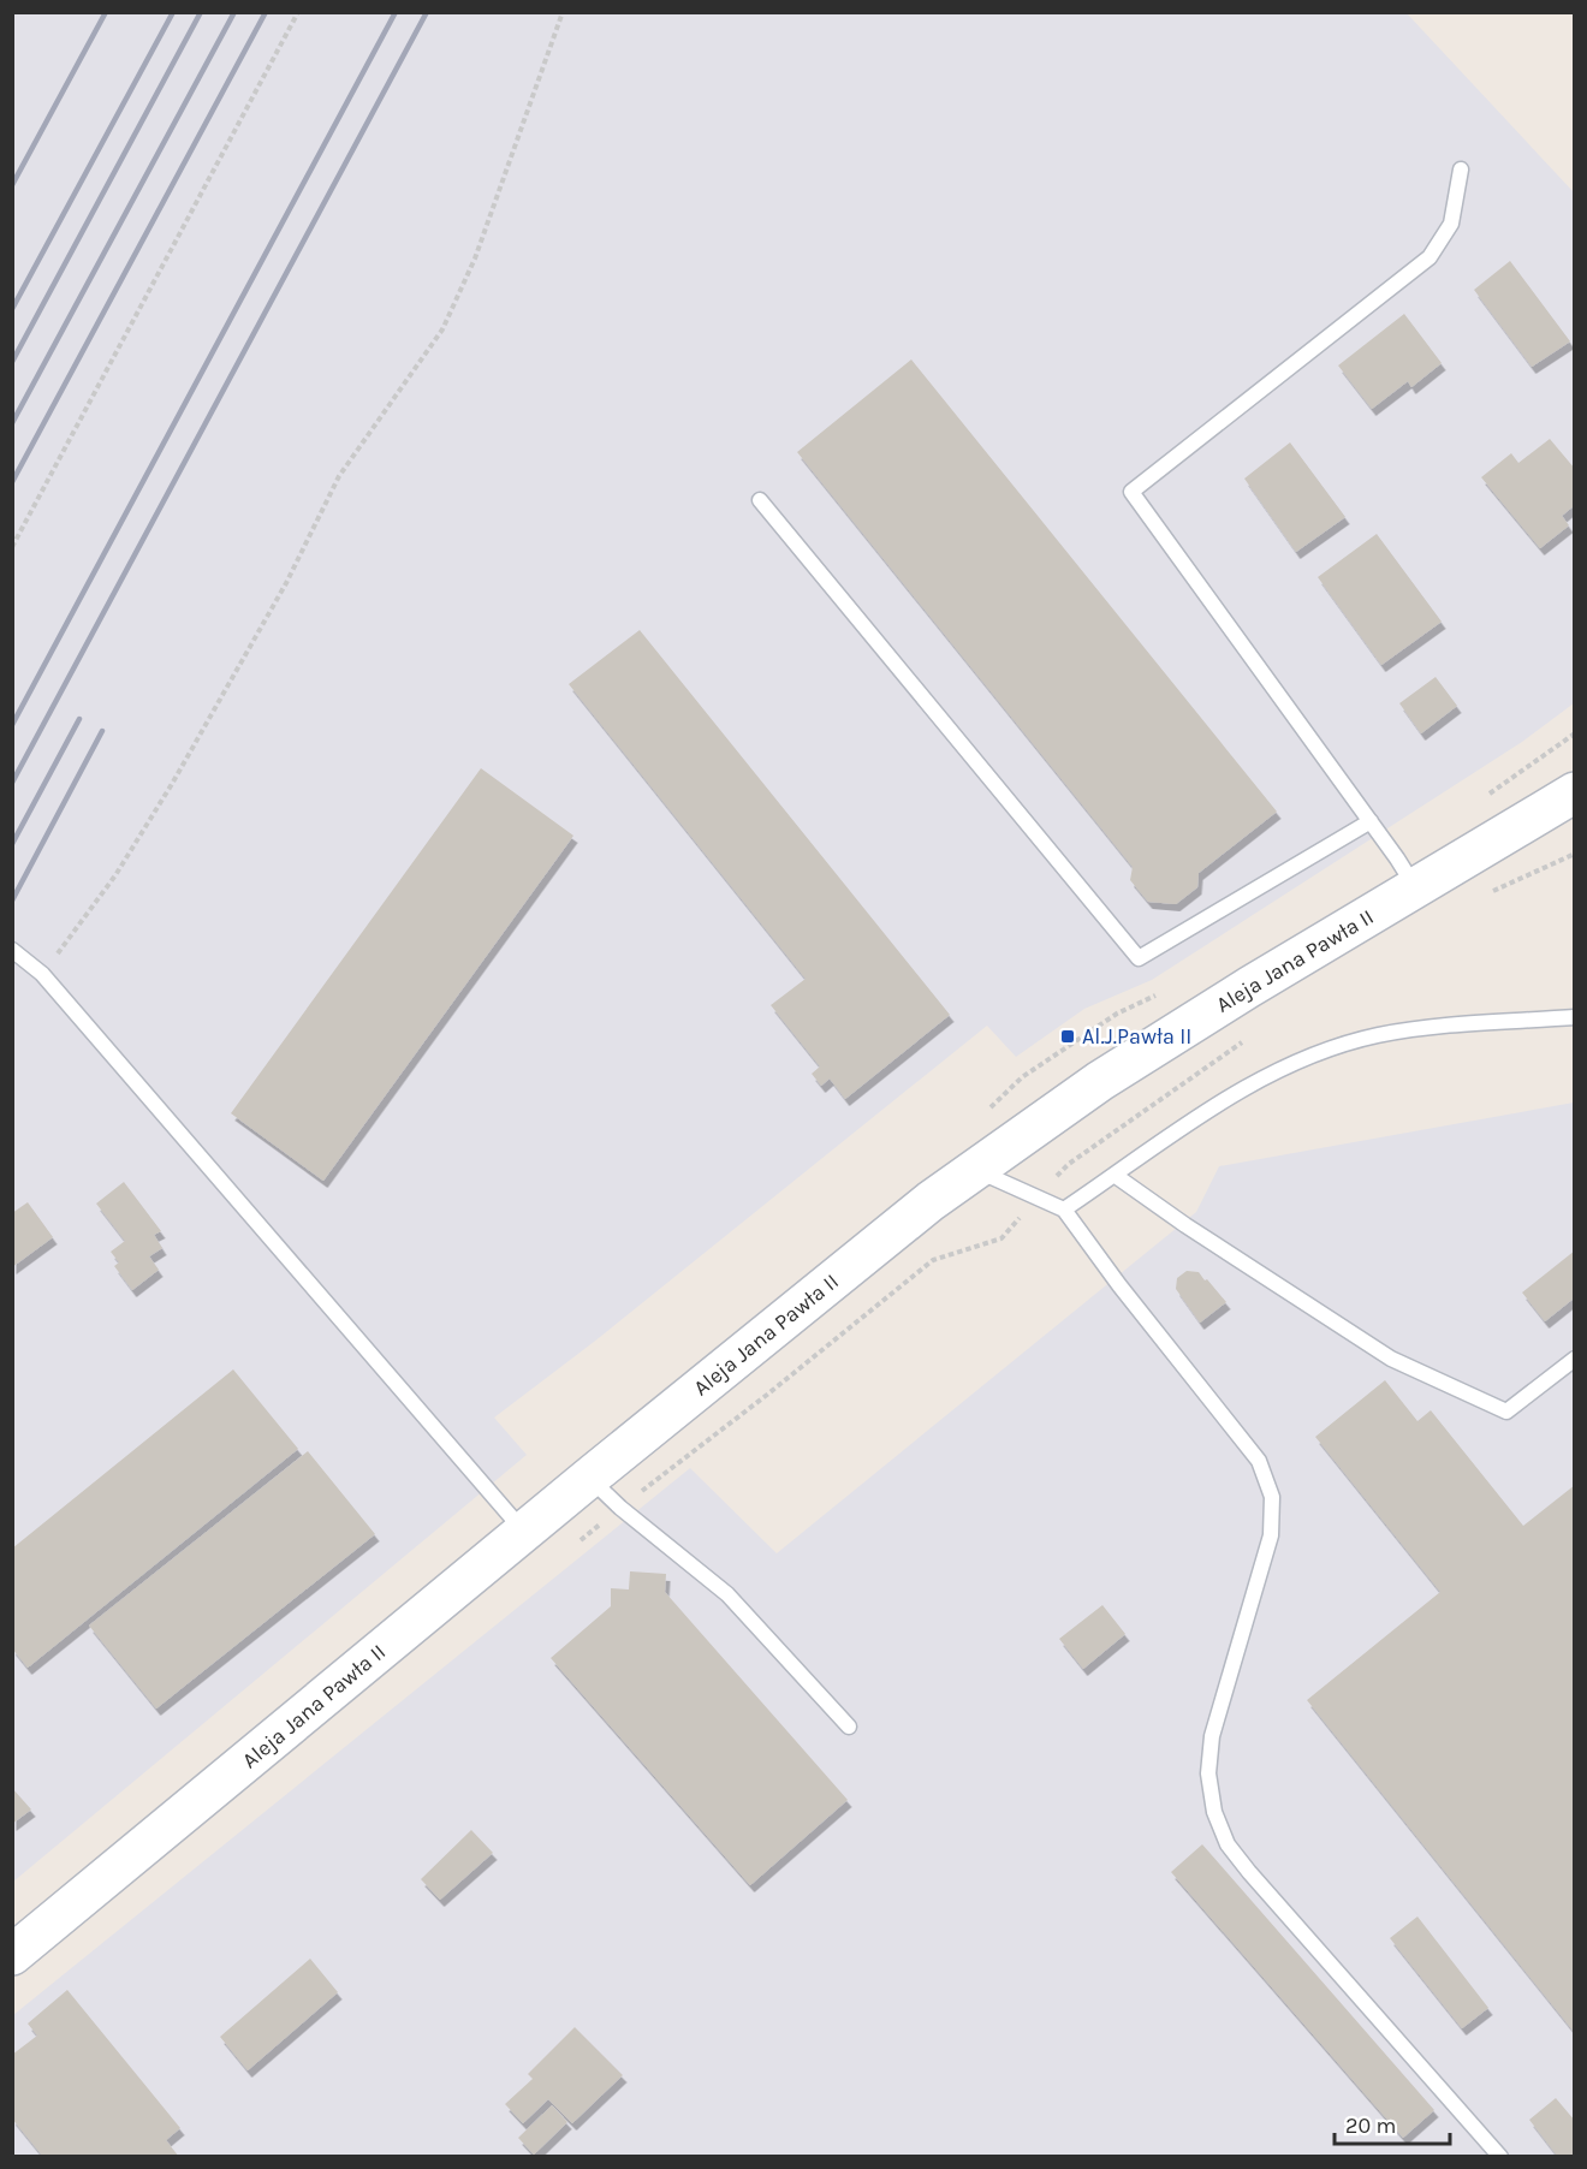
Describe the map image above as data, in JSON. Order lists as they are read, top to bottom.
{
  "streets": {
    "main road": ["Aleja Jana Pawła II"]
  },
  "places": {
    "transit": ["Al.J.Pawła II"]
  },
  "scale_bar": "20 m"
}
